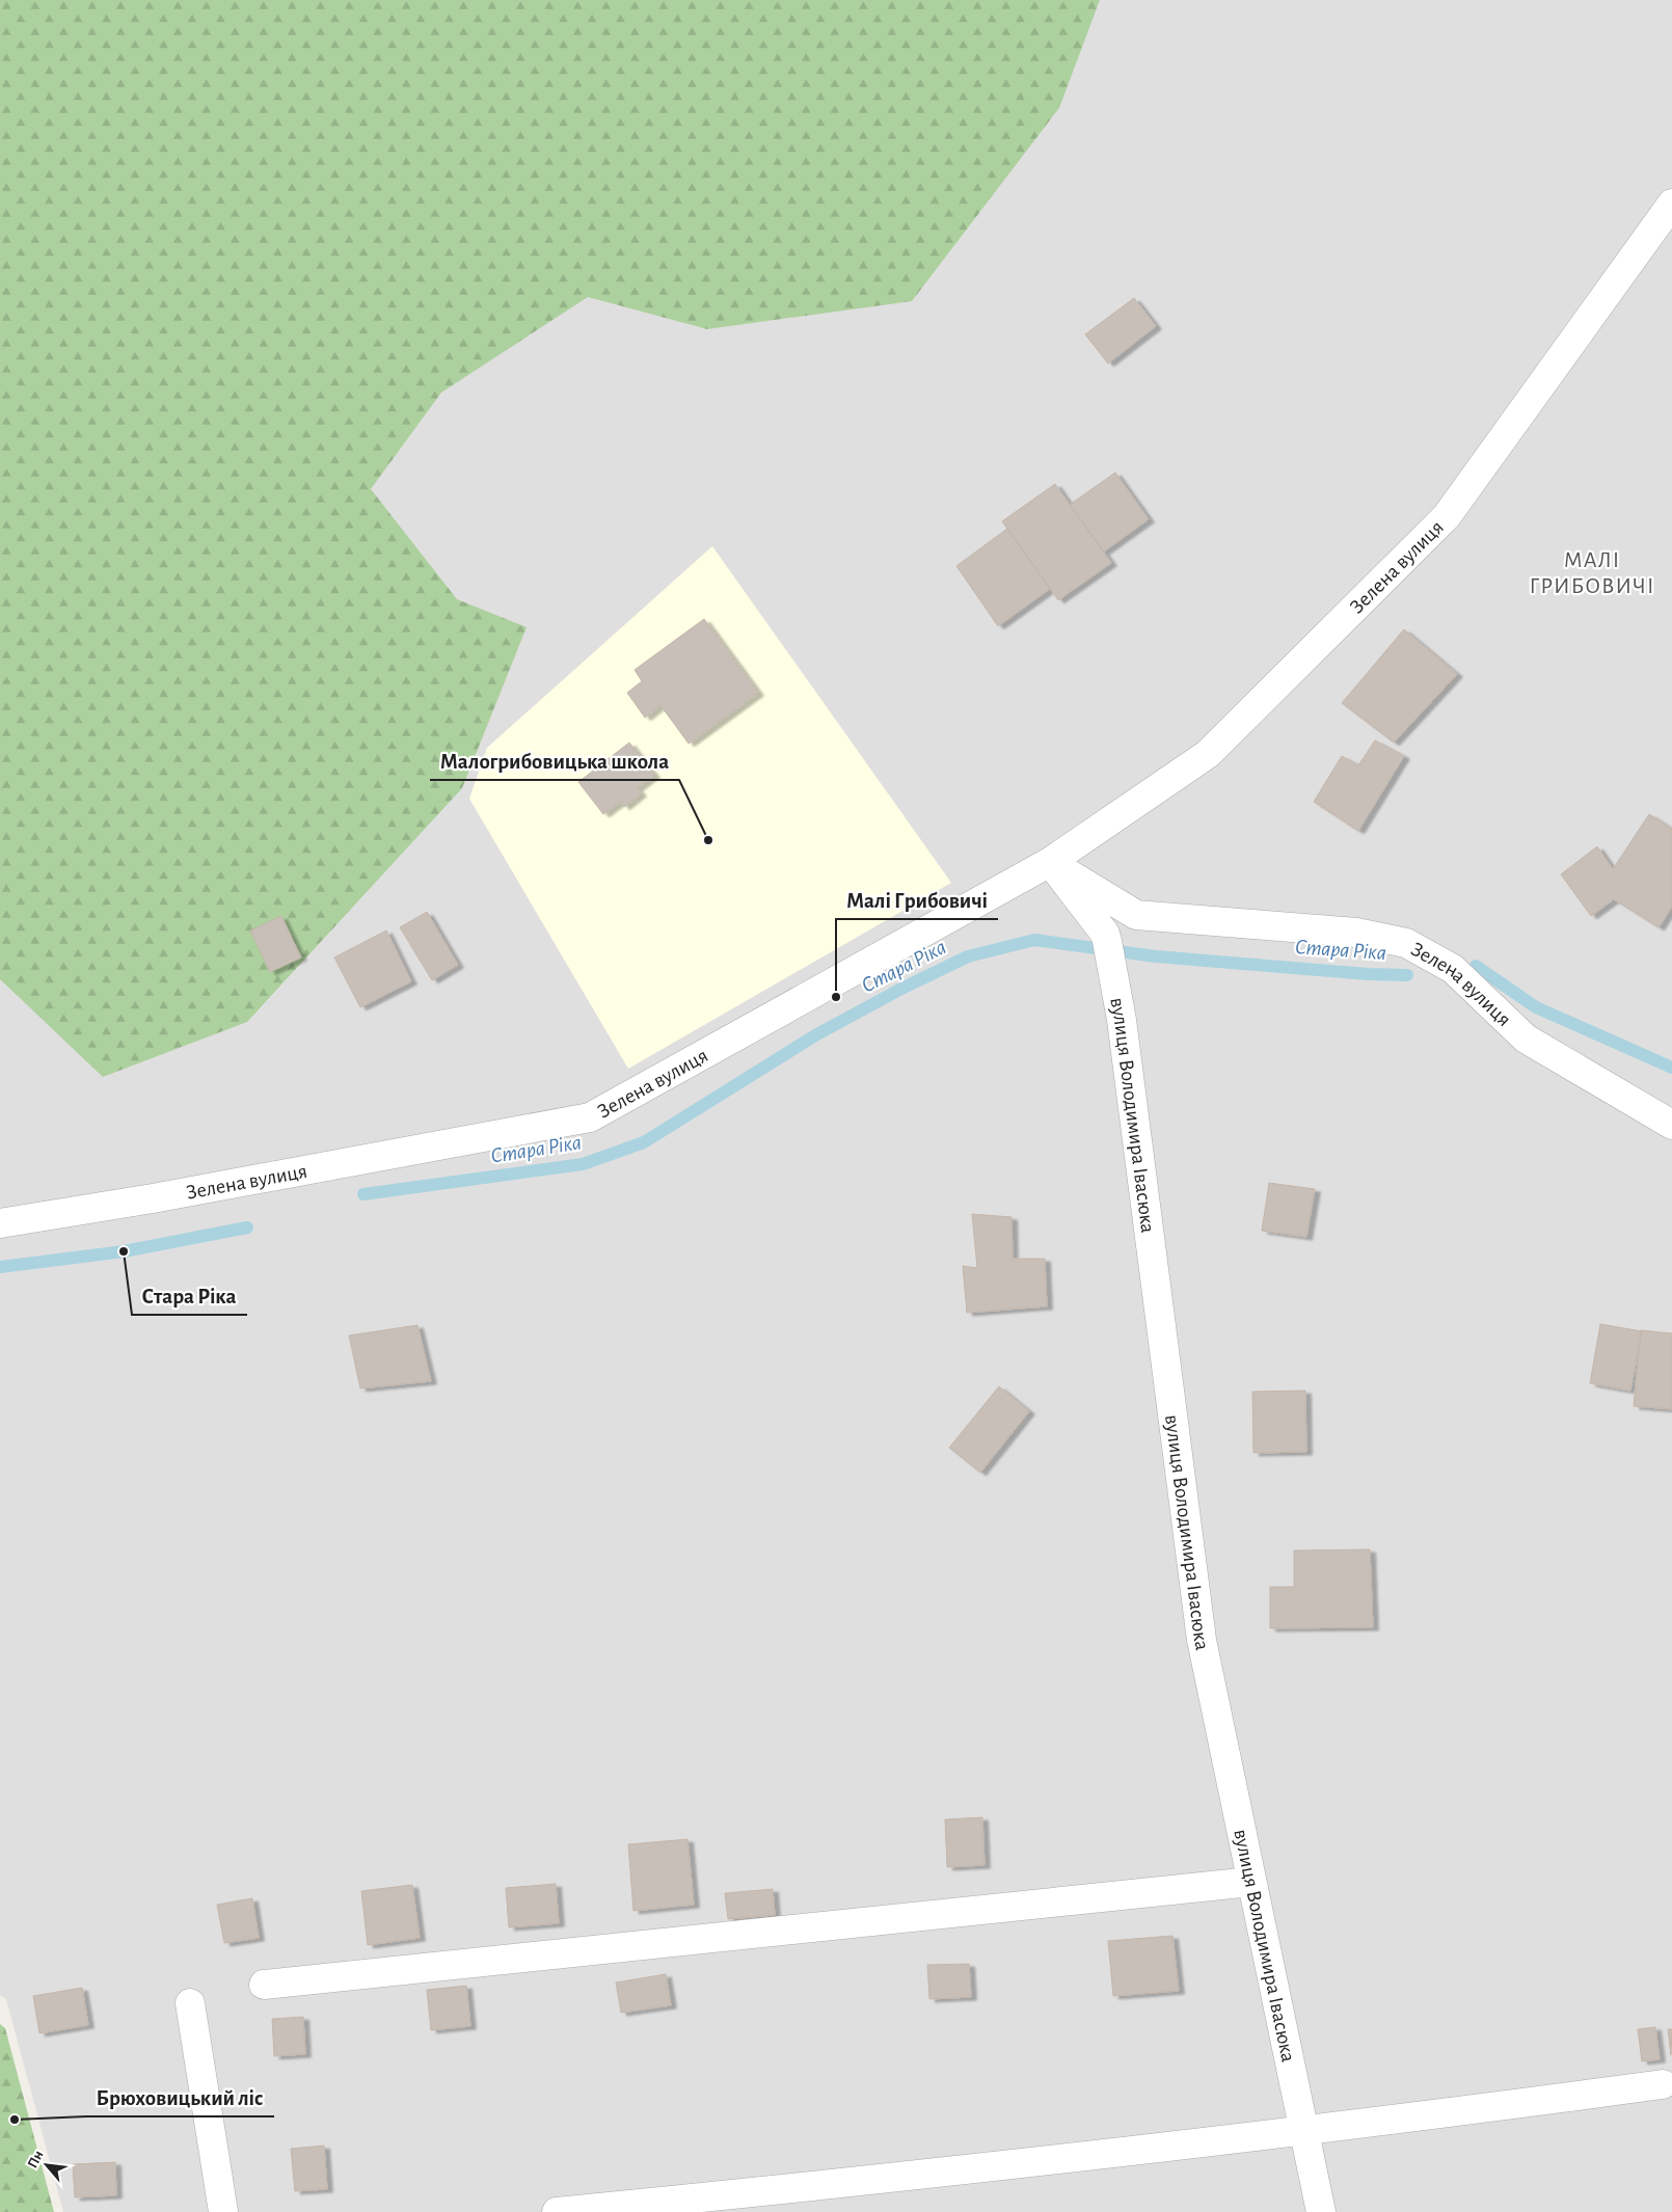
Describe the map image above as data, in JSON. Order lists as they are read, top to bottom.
{
  "streets": {
    "street": ["Зелена вулиця", "вулиця Володимира Івасюка"]
  },
  "crossings": [
    ["Зелена вулиця", "вулиця Володимира Івасюка"]
  ],
  "districts": ["МАЛІ ГРИБОВИЧІ"],
  "water": ["Стара Ріка"],
  "places": [
    "Малогрибовицька школа",
    "Малі Грибовичі",
    "Стара Ріка",
    "Брюховицький ліс"
  ],
  "north": "top left"
}
